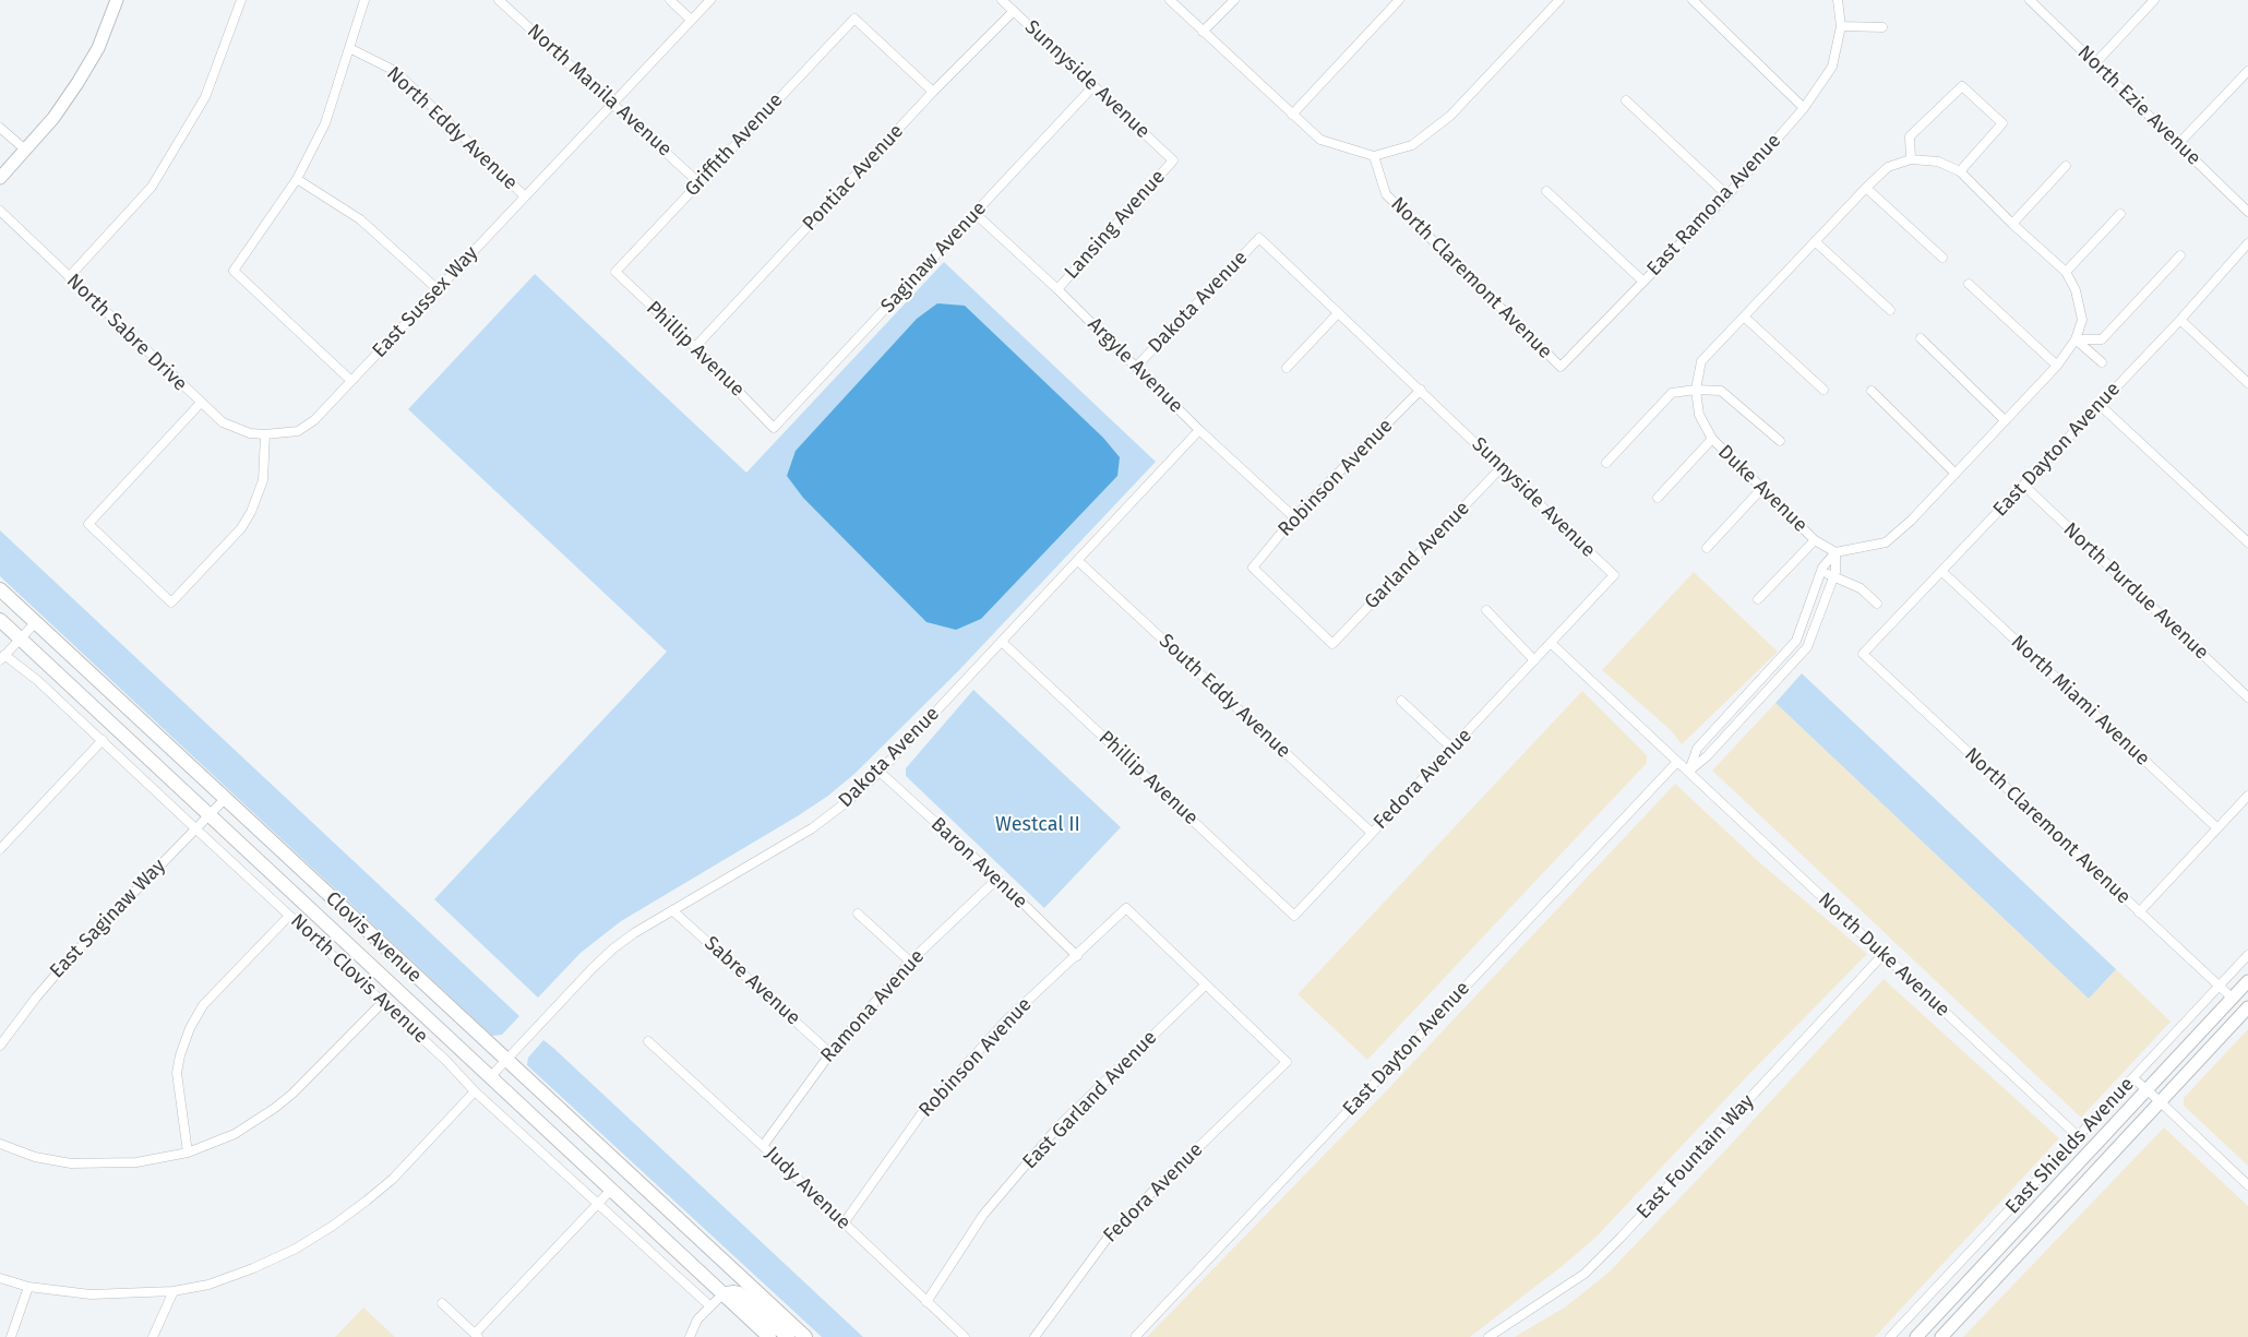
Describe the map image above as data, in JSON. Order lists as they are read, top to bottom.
{
  "streets": {
    "main road": ["Clovis Avenue", "East Shields Avenue"],
    "street": [
      "Sunnyside Avenue",
      "North Manila Avenue",
      "North Ezie Avenue",
      "North Eddy Avenue",
      "Griffith Avenue",
      "Pontiac Avenue",
      "East Ramona Avenue",
      "Lansing Avenue",
      "Saginaw Avenue",
      "North Claremont Avenue",
      "East Sussex Way",
      "Dakota Avenue",
      "North Sabre Drive",
      "Phillip Avenue",
      "Argyle Avenue",
      "East Dayton Avenue",
      "Robinson Avenue",
      "Duke Avenue",
      "Garland Avenue",
      "North Purdue Avenue",
      "South Eddy Avenue",
      "North Miami Avenue",
      "Fedora Avenue",
      "Baron Avenue",
      "East Saginaw Way",
      "North Duke Avenue",
      "North Clovis Avenue",
      "Sabre Avenue",
      "Ramona Avenue",
      "East Garland Avenue",
      "East Fountain Way",
      "Judy Avenue"
    ]
  },
  "crossings": [
    ["Sunnyside Avenue", "Pontiac Avenue"],
    ["Sunnyside Avenue", "Lansing Avenue"],
    ["Sunnyside Avenue", "Saginaw Avenue"],
    ["Sunnyside Avenue", "Dakota Avenue"],
    ["Sunnyside Avenue", "Robinson Avenue"],
    ["Sunnyside Avenue", "Garland Avenue"],
    ["Sunnyside Avenue", "Fedora Avenue"],
    ["North Manila Avenue", "Griffith Avenue"],
    ["North Manila Avenue", "East Sussex Way"],
    ["North Eddy Avenue", "East Sussex Way"],
    ["Griffith Avenue", "Pontiac Avenue"],
    ["Griffith Avenue", "Phillip Avenue"],
    ["Pontiac Avenue", "Phillip Avenue"],
    ["East Ramona Avenue", "North Claremont Avenue"],
    ["Lansing Avenue", "Argyle Avenue"],
    ["Saginaw Avenue", "Phillip Avenue"],
    ["Saginaw Avenue", "Argyle Avenue"],
    ["North Claremont Avenue", "East Dayton Avenue"],
    ["North Claremont Avenue", "East Shields Avenue"],
    ["East Sussex Way", "North Sabre Drive"],
    ["Dakota Avenue", "Phillip Avenue"],
    ["Dakota Avenue", "Argyle Avenue"],
    ["Dakota Avenue", "South Eddy Avenue"],
    ["Dakota Avenue", "Baron Avenue"],
    ["Dakota Avenue", "Clovis Avenue"],
    ["Dakota Avenue", "Sabre Avenue"],
    ["Phillip Avenue", "Fedora Avenue"],
    ["Argyle Avenue", "Robinson Avenue"],
    ["East Dayton Avenue", "North Purdue Avenue"],
    ["East Dayton Avenue", "North Miami Avenue"],
    ["East Dayton Avenue", "North Duke Avenue"],
    ["Robinson Avenue", "Garland Avenue"],
    ["Robinson Avenue", "Fedora Avenue"],
    ["Robinson Avenue", "Baron Avenue"],
    ["Robinson Avenue", "East Garland Avenue"],
    ["Robinson Avenue", "Judy Avenue"],
    ["South Eddy Avenue", "Fedora Avenue"],
    ["Fedora Avenue", "East Garland Avenue"],
    ["Baron Avenue", "Ramona Avenue"],
    ["East Saginaw Way", "Clovis Avenue"],
    ["East Saginaw Way", "North Clovis Avenue"],
    ["North Duke Avenue", "East Shields Avenue"],
    ["North Duke Avenue", "East Fountain Way"],
    ["Sabre Avenue", "Ramona Avenue"],
    ["Ramona Avenue", "Judy Avenue"],
    ["East Garland Avenue", "Judy Avenue"]
  ],
  "parks": ["Westcal II"]
}
